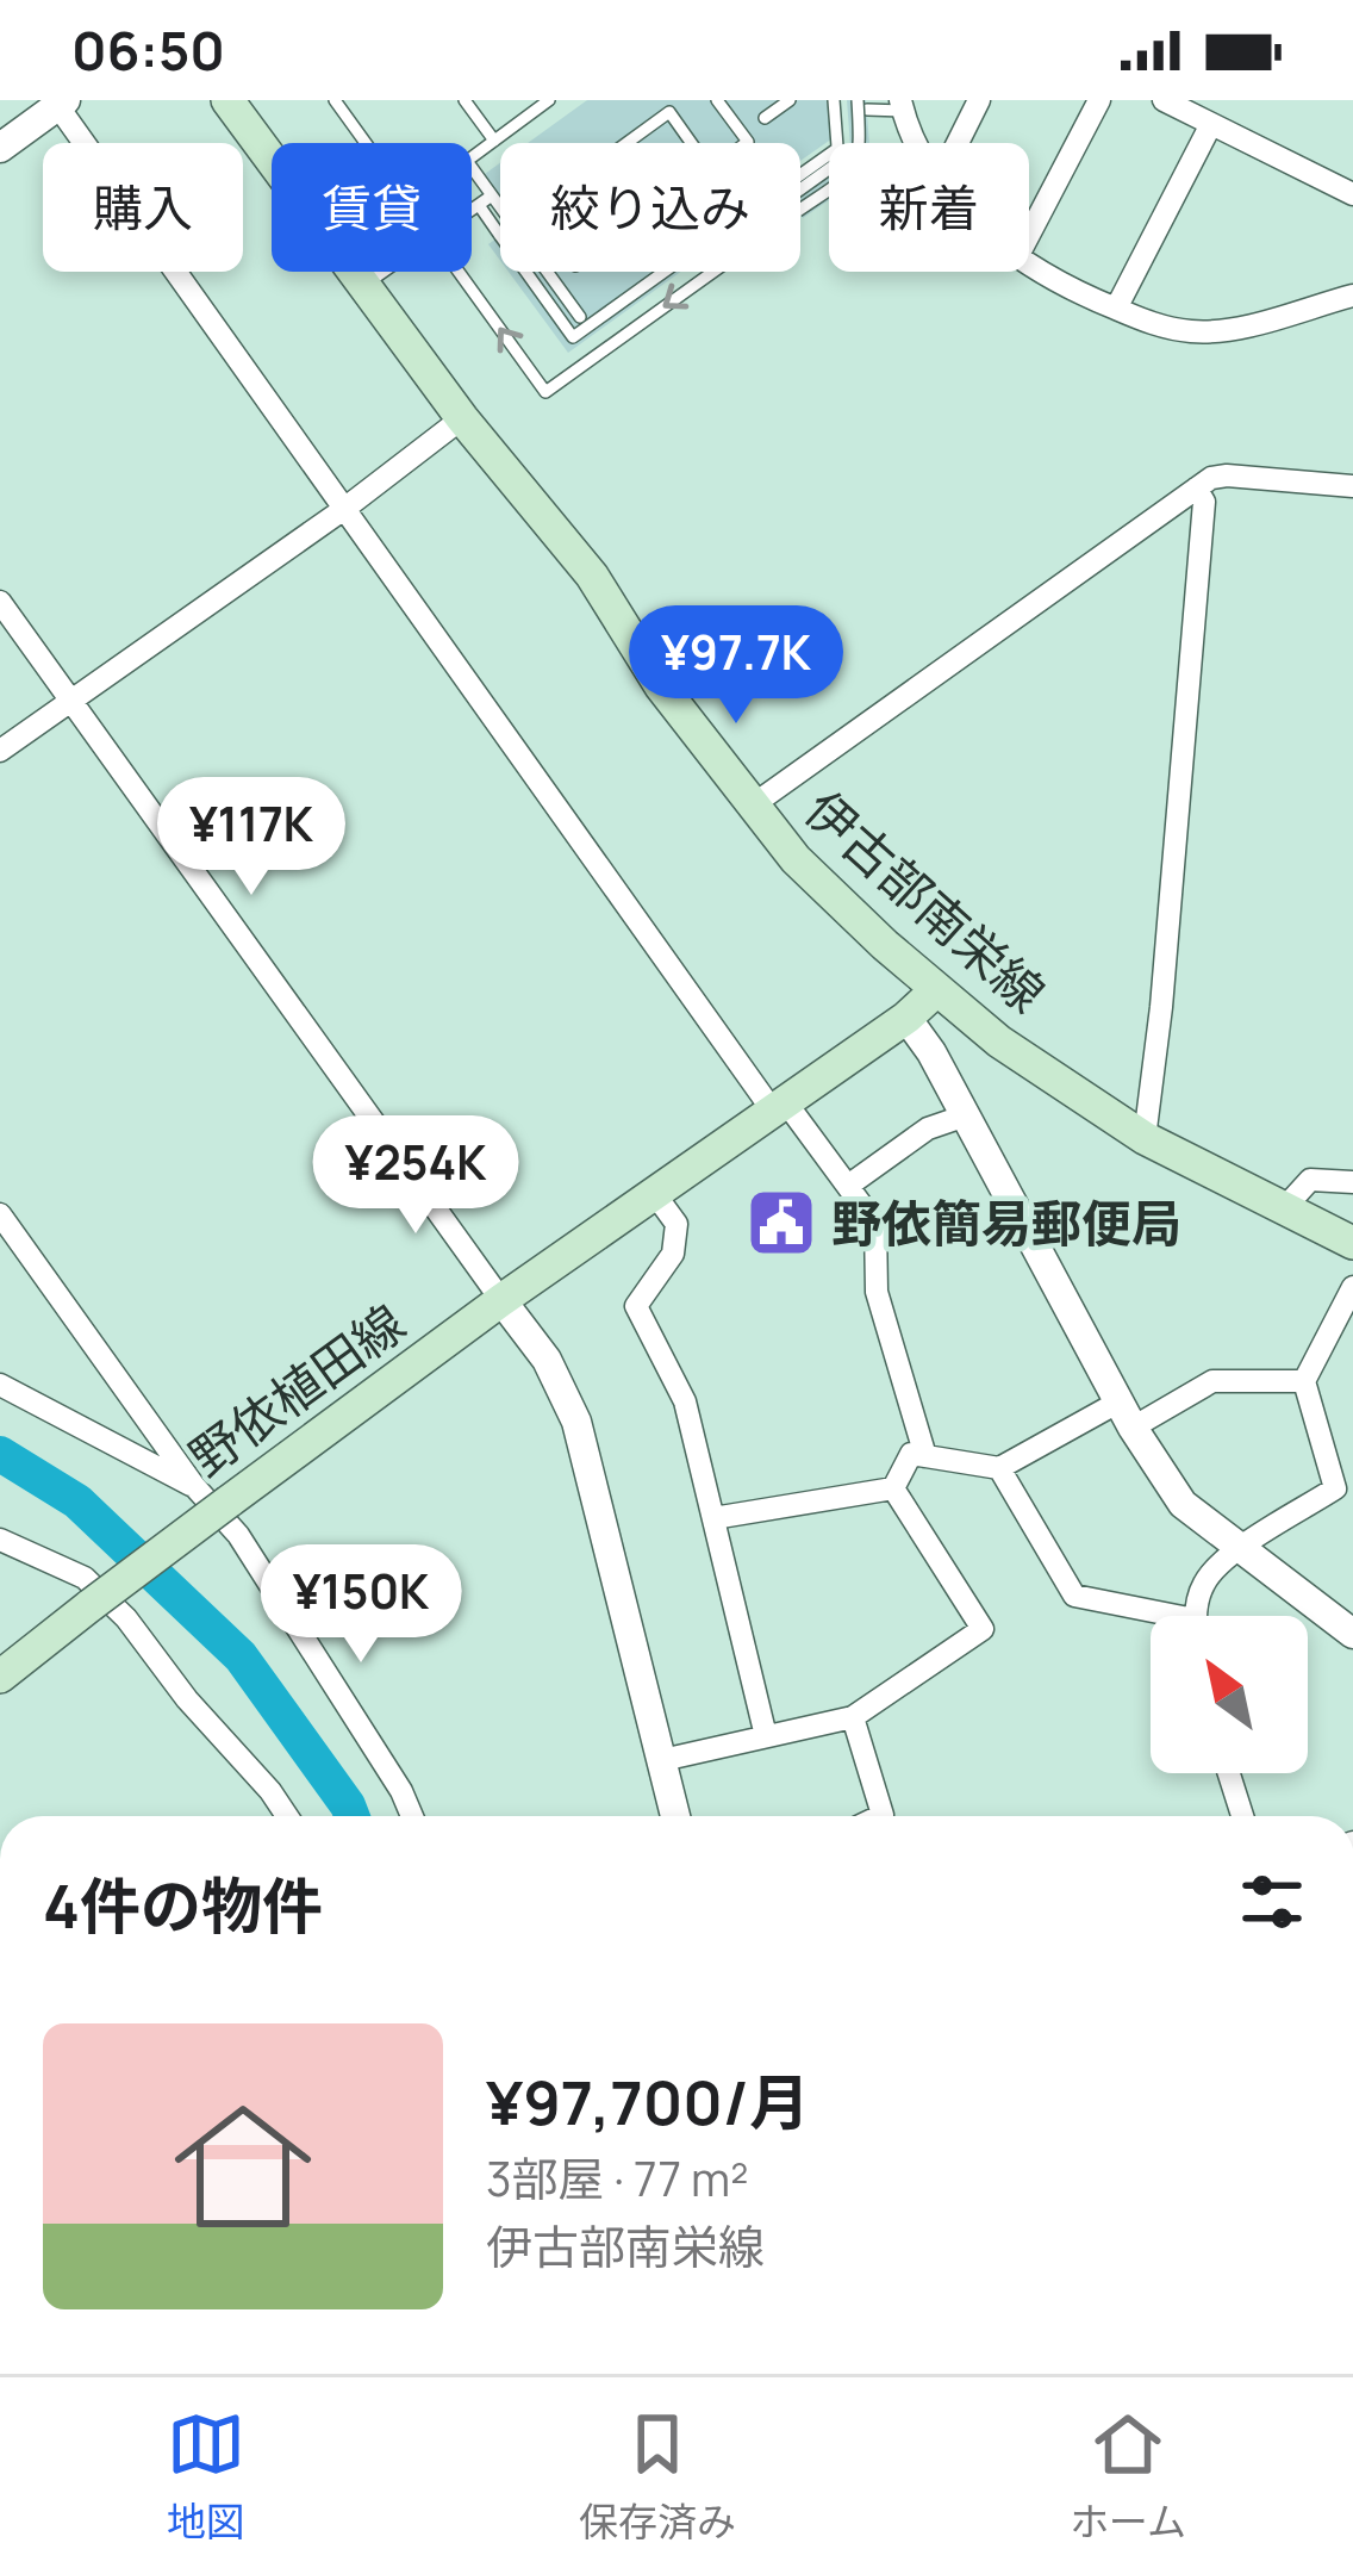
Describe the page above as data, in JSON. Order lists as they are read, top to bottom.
{
  "streets": {
    "main road": ["伊古部南栄線", "野依植田線"]
  },
  "crossings": [
    ["伊古部南栄線", "野依植田線"]
  ],
  "places": {
    "public building": ["野依簡易郵便局"]
  },
  "north": "top left",
  "page": {
    "status": "06:50",
    "chip": [
      "購入",
      "賃貸",
      "絞り込み",
      "新着"
    ],
    "price": [
      "¥97.7K",
      "¥117K",
      "¥254K",
      "¥150K"
    ],
    "heading": "4件の物件",
    "list": [
      {
        "name": "¥97,700/月",
        "note": "3部屋 · 77 m² · 伊古部南栄線"
      }
    ],
    "tabs": ["地図", "保存済み", "ホーム"]
  }
}
